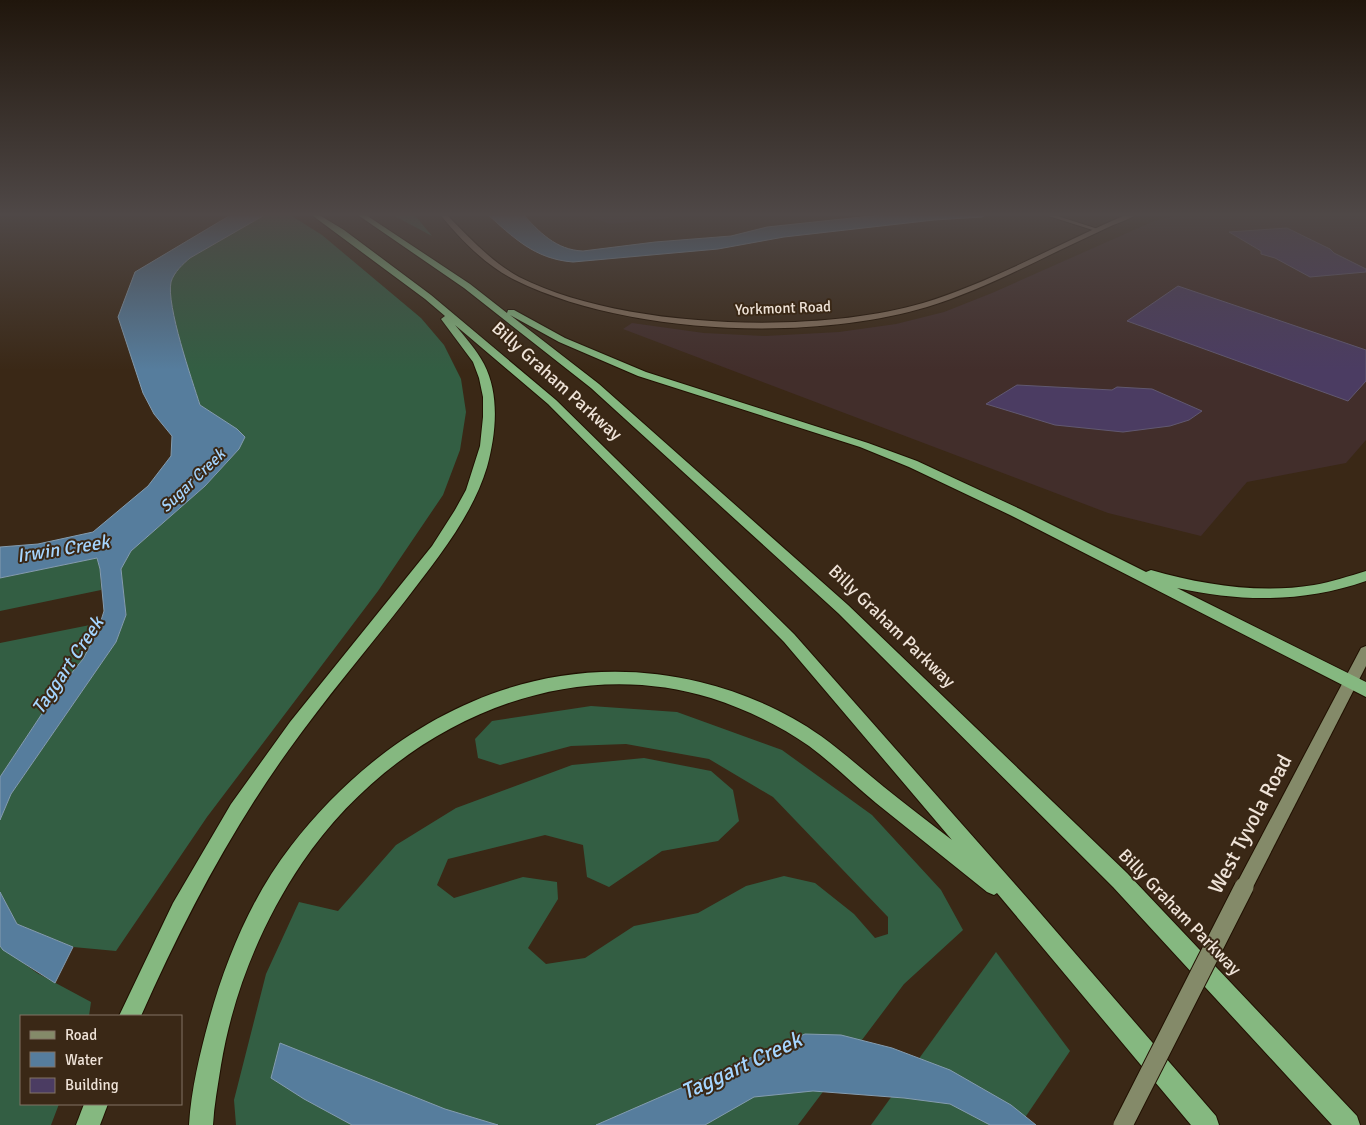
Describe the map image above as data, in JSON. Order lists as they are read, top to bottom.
{
  "streets": {
    "highway": ["Billy Graham Parkway"],
    "main road": ["West Tyvola Road"],
    "street": ["Yorkmont Road"]
  },
  "water": ["Sugar Creek", "Irwin Creek", "Taggart Creek"],
  "legend": ["Road", "Water", "Building"]
}
